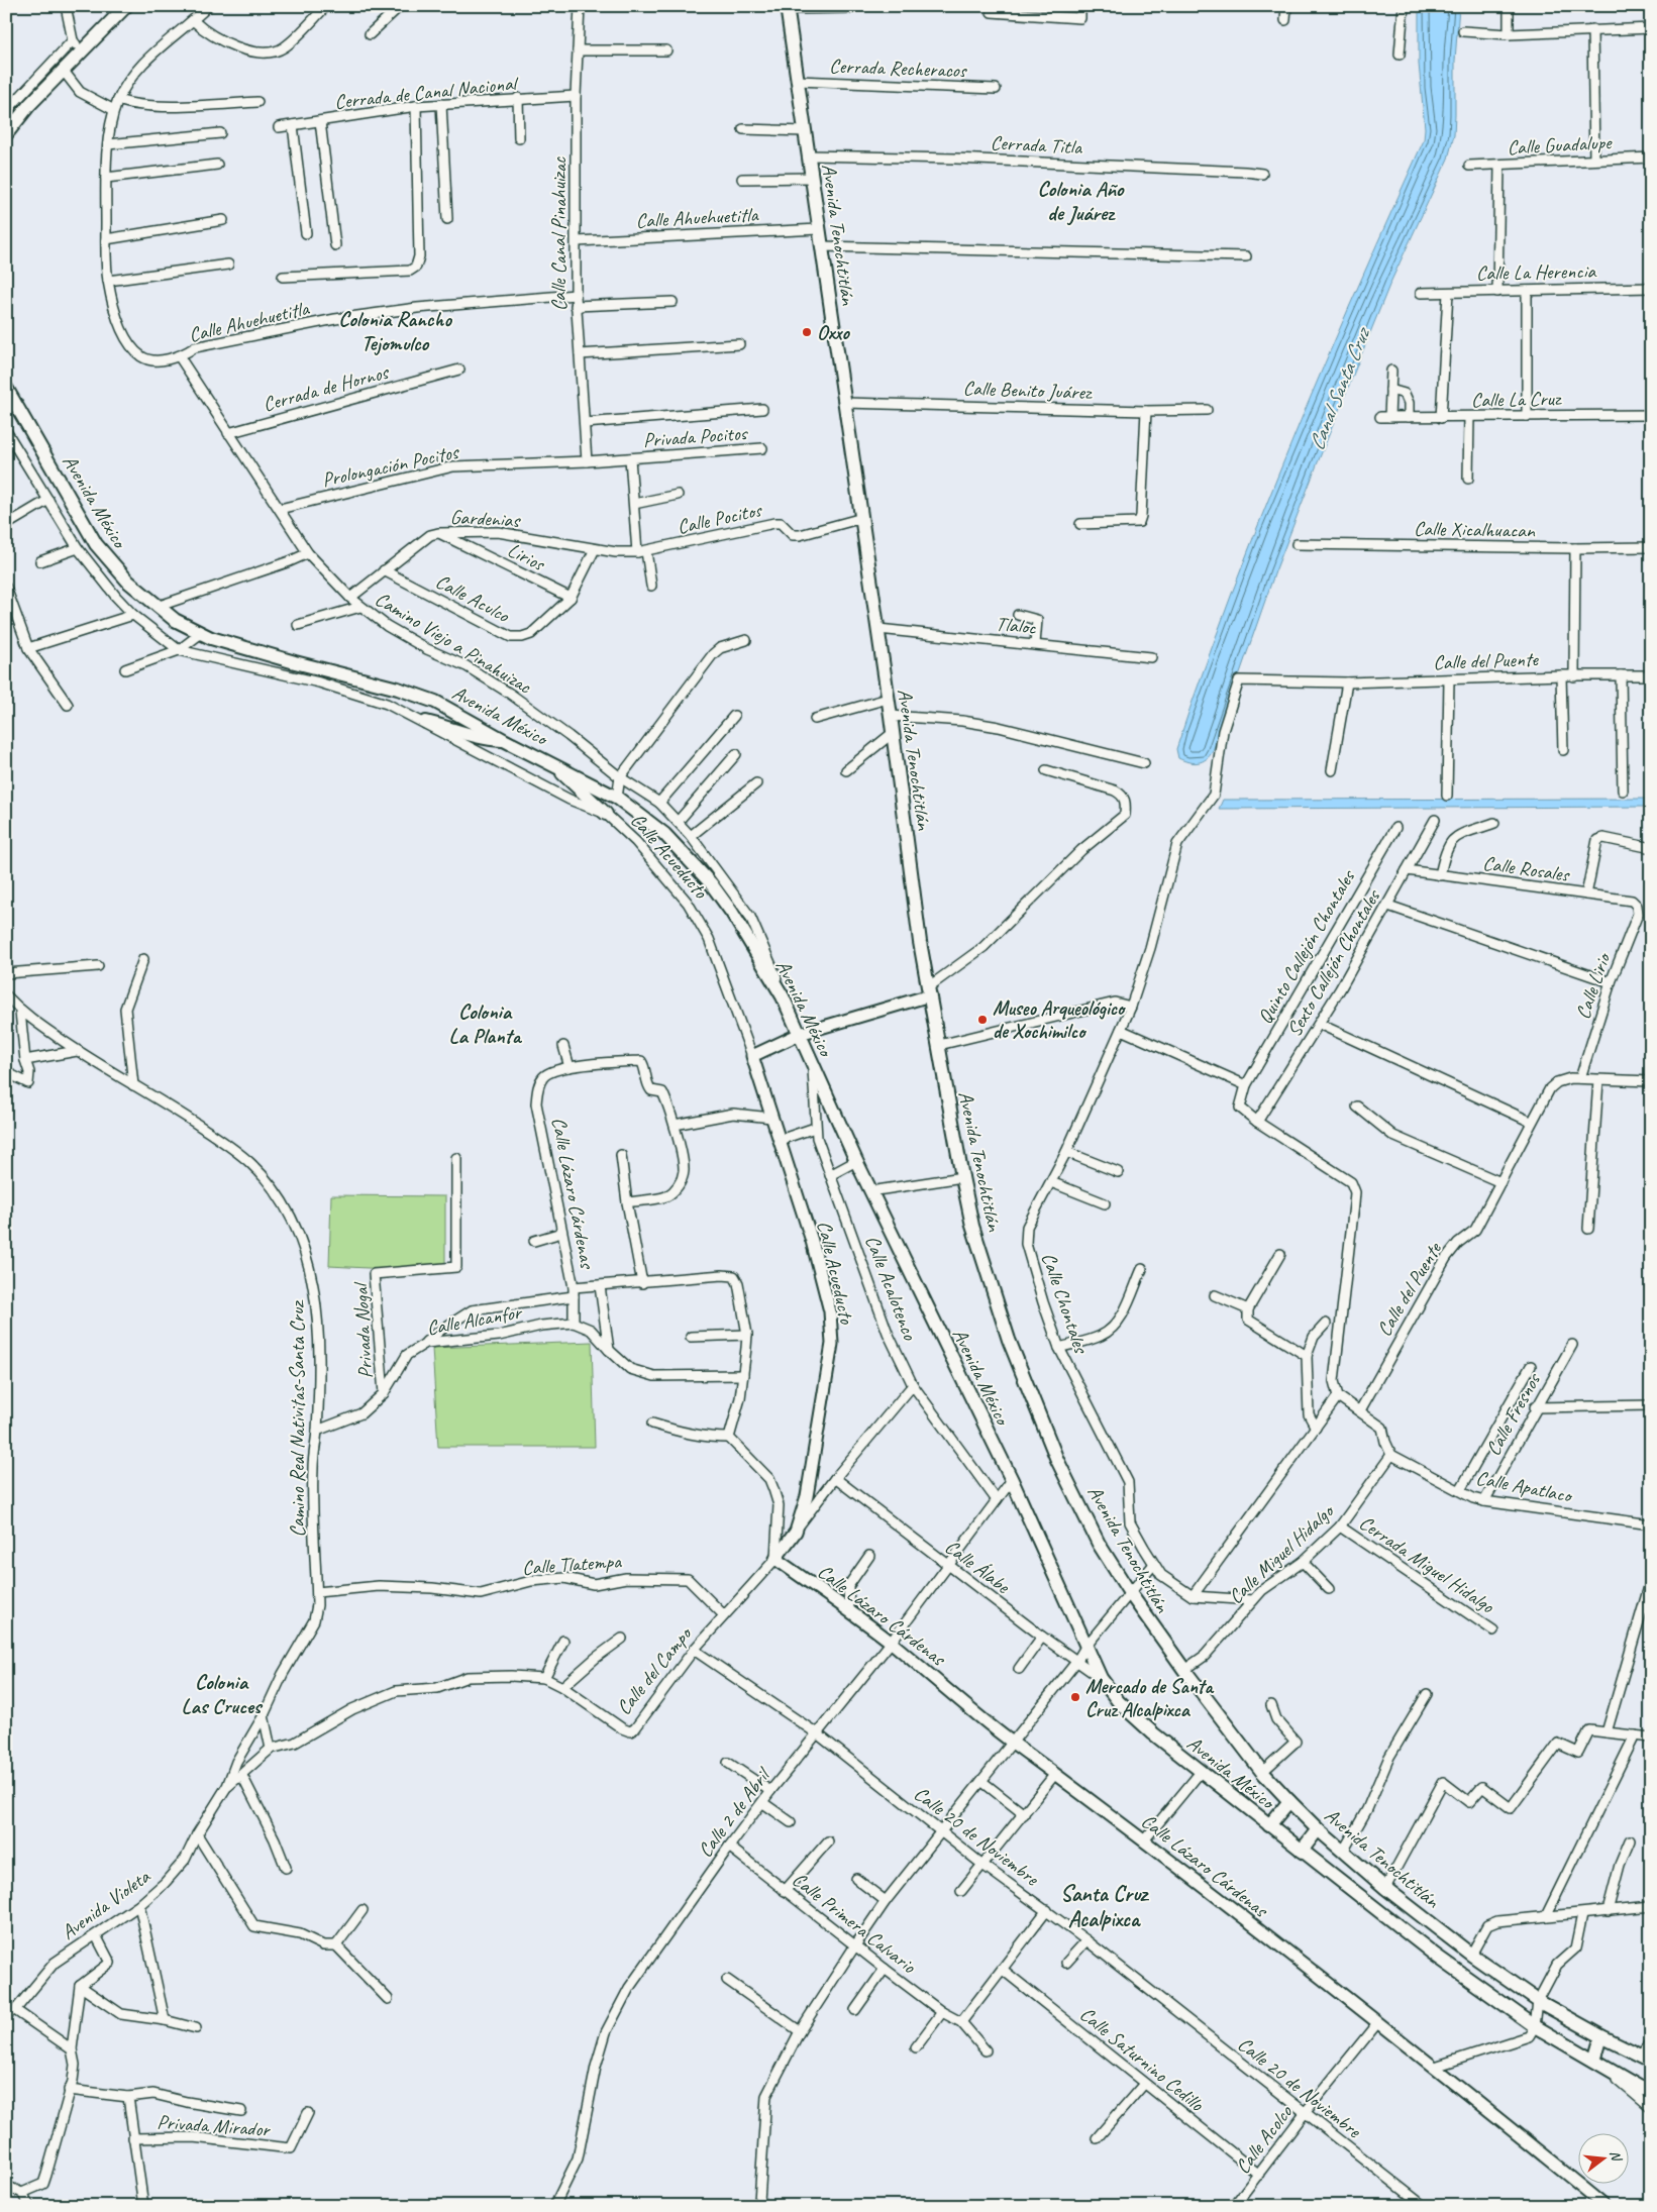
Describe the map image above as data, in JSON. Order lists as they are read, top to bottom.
{
  "streets": {
    "main road": ["Avenida Tenochtitlán", "Avenida México"],
    "street": [
      "Cerrada Recheracos",
      "Cerrada de Canal Nacional",
      "Cerrada Titla",
      "Calle Guadalupe",
      "Calle Ahuehuetitla",
      "Calle Canal Pinahuizac",
      "Calle La Herencia",
      "Cerrada de Hornos",
      "Calle Benito Juárez",
      "Calle La Cruz",
      "Privada Pocitos",
      "Prolongación Pocitos",
      "Gardenias",
      "Calle Pocitos",
      "Calle Xicalhuacan",
      "Lirios",
      "Calle Aculco",
      "Tlaloc",
      "Camino Viejo a Pinahuizac",
      "Calle del Puente",
      "Calle Acueducto",
      "Calle Rosales",
      "Quinto Callejón Chontales",
      "Sexto Callejón Chontales",
      "Calle Lirio",
      "Calle Lázaro Cárdenas",
      "Calle Acalotenco",
      "Calle Chontales",
      "Calle Alcanfor",
      "Privada Nogal",
      "Calle Fresnos",
      "Camino Real Nativitas-Santa Cruz",
      "Calle Apatlaco",
      "Calle Miguel Hidalgo",
      "Calle Tlatempa",
      "Cerrada Miguel Hidalgo",
      "Calle Álabe",
      "Calle del Campo",
      "Calle 2 de Abril",
      "Calle 20 de Noviembre",
      "Avenida Violeta",
      "Calle Primera Calvario",
      "Calle Saturnino Cedillo",
      "Privada Mirador",
      "Calle Acolco"
    ]
  },
  "crossings": [
    ["Cerrada Recheracos", "Avenida Tenochtitlán"],
    ["Cerrada de Canal Nacional", "Calle Canal Pinahuizac"],
    ["Cerrada Titla", "Avenida Tenochtitlán"],
    ["Calle Ahuehuetitla", "Calle Canal Pinahuizac"],
    ["Calle Ahuehuetitla", "Avenida Tenochtitlán"],
    ["Calle Ahuehuetitla", "Camino Viejo a Pinahuizac"],
    ["Calle Canal Pinahuizac", "Prolongación Pocitos"],
    ["Avenida Tenochtitlán", "Calle Benito Juárez"],
    ["Avenida Tenochtitlán", "Calle Pocitos"],
    ["Avenida Tenochtitlán", "Tlaloc"],
    ["Avenida Tenochtitlán", "Calle Miguel Hidalgo"],
    ["Cerrada de Hornos", "Camino Viejo a Pinahuizac"],
    ["Privada Pocitos", "Prolongación Pocitos"],
    ["Prolongación Pocitos", "Camino Viejo a Pinahuizac"],
    ["Avenida México", "Camino Viejo a Pinahuizac"],
    ["Avenida México", "Calle Acalotenco"],
    ["Avenida México", "Calle Álabe"],
    ["Avenida México", "Calle 2 de Abril"],
    ["Gardenias", "Calle Pocitos"],
    ["Gardenias", "Lirios"],
    ["Gardenias", "Calle Aculco"],
    ["Gardenias", "Camino Viejo a Pinahuizac"],
    ["Lirios", "Calle Aculco"],
    ["Calle del Puente", "Calle Lirio"],
    ["Calle del Puente", "Calle Chontales"],
    ["Calle Acueducto", "Calle del Campo"],
    ["Calle Rosales", "Sexto Callejón Chontales"],
    ["Calle Rosales", "Calle Lirio"],
    ["Quinto Callejón Chontales", "Sexto Callejón Chontales"],
    ["Calle Lázaro Cárdenas", "Calle del Campo"],
    ["Calle Lázaro Cárdenas", "Calle 2 de Abril"],
    ["Calle Lázaro Cárdenas", "Calle Acolco"],
    ["Calle Acalotenco", "Calle del Campo"],
    ["Calle Acalotenco", "Calle 2 de Abril"],
    ["Calle Chontales", "Calle Miguel Hidalgo"],
    ["Calle Alcanfor", "Privada Nogal"],
    ["Calle Alcanfor", "Camino Real Nativitas-Santa Cruz"],
    ["Calle Fresnos", "Calle Apatlaco"],
    ["Camino Real Nativitas-Santa Cruz", "Calle Tlatempa"],
    ["Camino Real Nativitas-Santa Cruz", "Calle del Campo"],
    ["Camino Real Nativitas-Santa Cruz", "Avenida Violeta"],
    ["Calle Apatlaco", "Calle Miguel Hidalgo"],
    ["Calle Miguel Hidalgo", "Cerrada Miguel Hidalgo"],
    ["Calle Tlatempa", "Calle del Campo"],
    ["Calle Álabe", "Calle del Campo"],
    ["Calle Álabe", "Calle 2 de Abril"],
    ["Calle del Campo", "Calle 20 de Noviembre"],
    ["Calle del Campo", "Avenida Violeta"],
    ["Calle 2 de Abril", "Calle 20 de Noviembre"],
    ["Calle 2 de Abril", "Calle Primera Calvario"],
    ["Calle 20 de Noviembre", "Calle Acolco"],
    ["Calle Saturnino Cedillo", "Calle Acolco"]
  ],
  "districts": [
    "Colonia Año de Juárez",
    "Colonia Rancho Tejomulco",
    "Colonia La Planta",
    "Colonia Las Cruces",
    "Santa Cruz Acalpixca"
  ],
  "water": ["Canal Santa Cruz"],
  "places": ["Oxxo", "Museo Arqueológico de Xochimilco", "Mercado de Santa Cruz Alcalpixca"],
  "north": "right"
}
